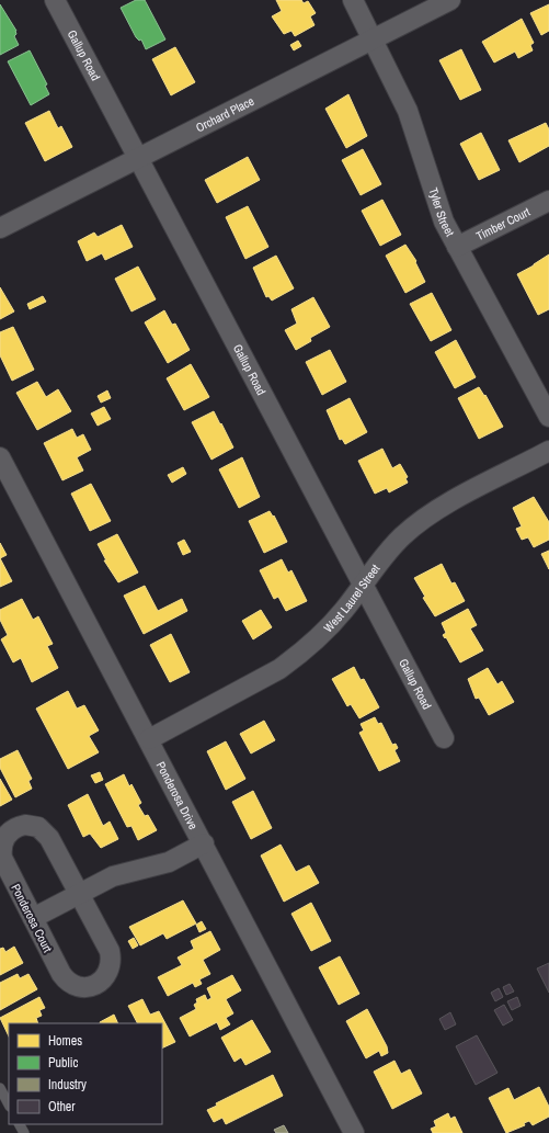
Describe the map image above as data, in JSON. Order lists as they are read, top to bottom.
{
  "streets": {
    "street": [
      "Gallup Road",
      "Orchard Place",
      "Tyler Street",
      "Timber Court",
      "West Laurel Street",
      "Ponderosa Drive",
      "Ponderosa Court"
    ]
  },
  "crossings": [
    ["Gallup Road", "Orchard Place"],
    ["Gallup Road", "West Laurel Street"],
    ["Orchard Place", "Tyler Street"],
    ["Tyler Street", "Timber Court"],
    ["West Laurel Street", "Ponderosa Drive"]
  ],
  "legend": [
    "Homes",
    "Public",
    "Industry",
    "Other"
  ]
}
